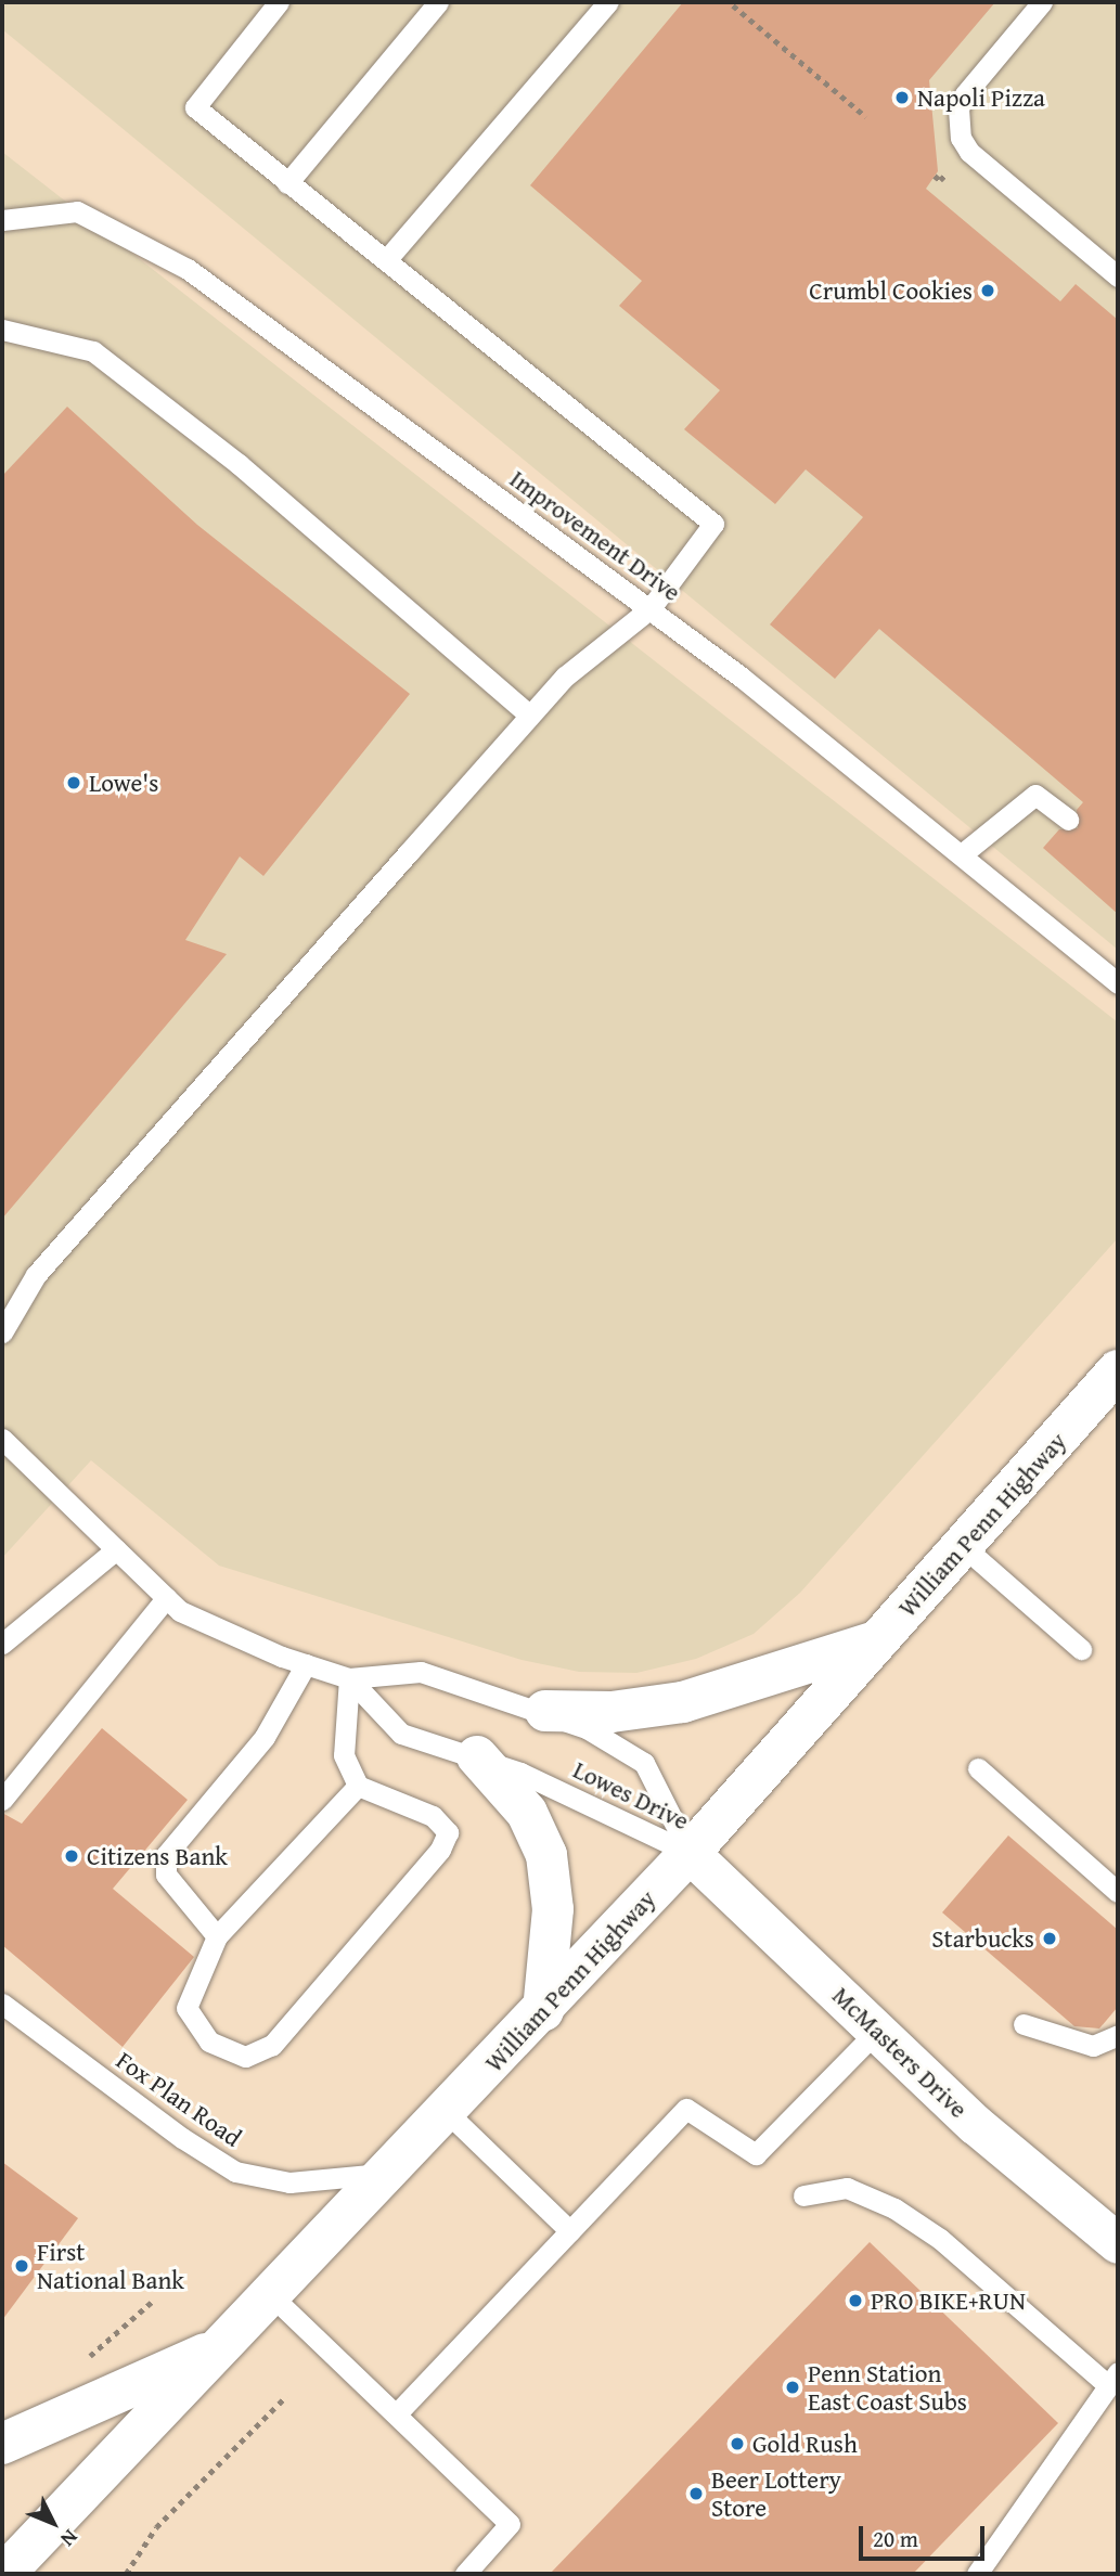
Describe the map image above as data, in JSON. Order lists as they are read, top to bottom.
{
  "streets": {
    "highway": ["William Penn Highway"],
    "street": ["McMasters Drive"],
    "lane": ["Improvement Drive", "Lowes Drive", "Fox Plan Road"]
  },
  "crossings": [
    ["William Penn Highway", "Lowes Drive"],
    ["William Penn Highway", "McMasters Drive"],
    ["William Penn Highway", "Fox Plan Road"],
    ["Lowes Drive", "McMasters Drive"]
  ],
  "places": [
    "Napoli Pizza",
    "Crumbl Cookies",
    "Lowe's",
    "Citizens Bank",
    "Starbucks",
    "First National Bank",
    "PRO BIKE+RUN",
    "Penn Station East Coast Subs",
    "Gold Rush",
    "Beer Lottery Store"
  ],
  "scale_bar": "20 m",
  "north": "bottom right"
}
